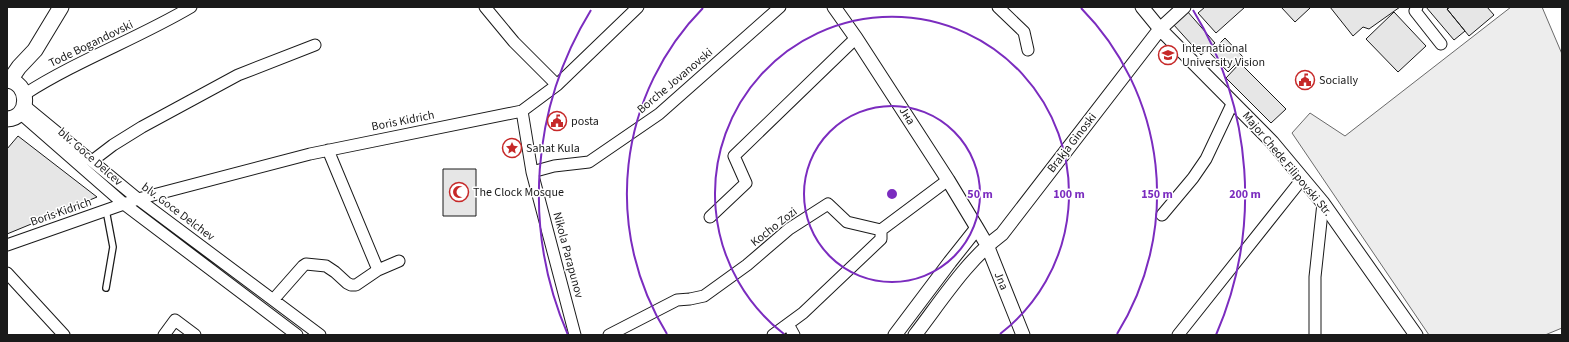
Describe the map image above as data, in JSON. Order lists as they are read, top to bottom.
{
  "streets": {
    "street": [
      "Tode Bogandovski",
      "Borche Jovanovski",
      "Јна",
      "Boris Kidrich",
      "Brakja Ginoski",
      "blv. Goce Delcev",
      "Major Chede Filipovski Str.",
      "blv. Goce Delchev",
      "Kocho Zozi",
      "Nikola Parapunov",
      "Jna"
    ]
  },
  "crossings": [
    ["Tode Bogandovski", "blv. Goce Delcev"],
    ["Tode Bogandovski", "blv. Goce Delchev"],
    ["Borche Jovanovski", "Nikola Parapunov"],
    ["Јна", "Jna"],
    ["Boris Kidrich", "blv. Goce Delcev"],
    ["Boris Kidrich", "blv. Goce Delchev"],
    ["Boris Kidrich", "Nikola Parapunov"],
    ["Brakja Ginoski", "Major Chede Filipovski Str."],
    ["Brakja Ginoski", "Jna"],
    ["blv. Goce Delcev", "blv. Goce Delchev"]
  ],
  "places": {
    "school or university": ["International University Vision"],
    "public building": ["Socially", "posta"],
    "place": ["Sahat Kula"],
    "mosque": ["The Clock Mosque"]
  },
  "rings": [
    "50 m",
    "100 m",
    "150 m",
    "200 m"
  ]
}
